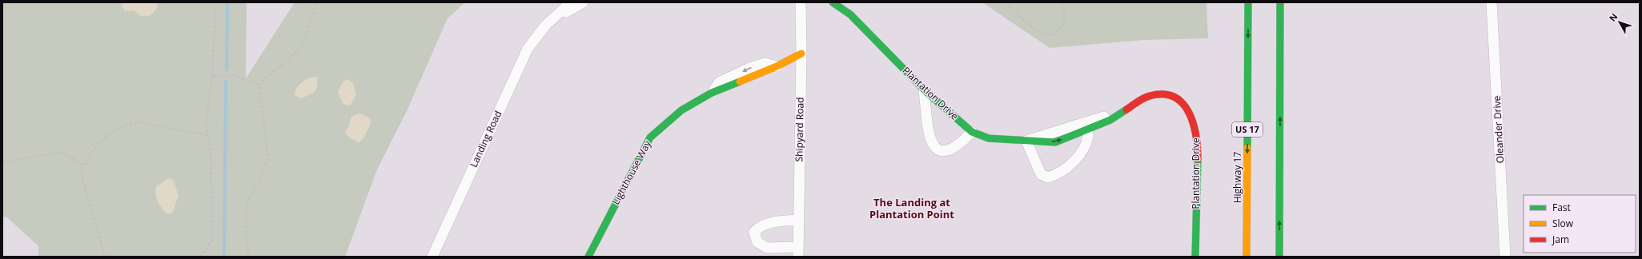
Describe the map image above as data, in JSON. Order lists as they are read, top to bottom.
{
  "streets": {
    "main road": [
      "Plantation Drive",
      "US 17",
      "Lighthouse Way",
      "Highway 17"
    ],
    "street": ["Shipyard Road", "Oleander Drive", "Landing Road"]
  },
  "crossings": [
    ["Shipyard Road", "Lighthouse Way"]
  ],
  "districts": ["The Landing at Plantation Point"],
  "legend": ["Fast", "Slow", "Jam"],
  "north": "top left"
}
